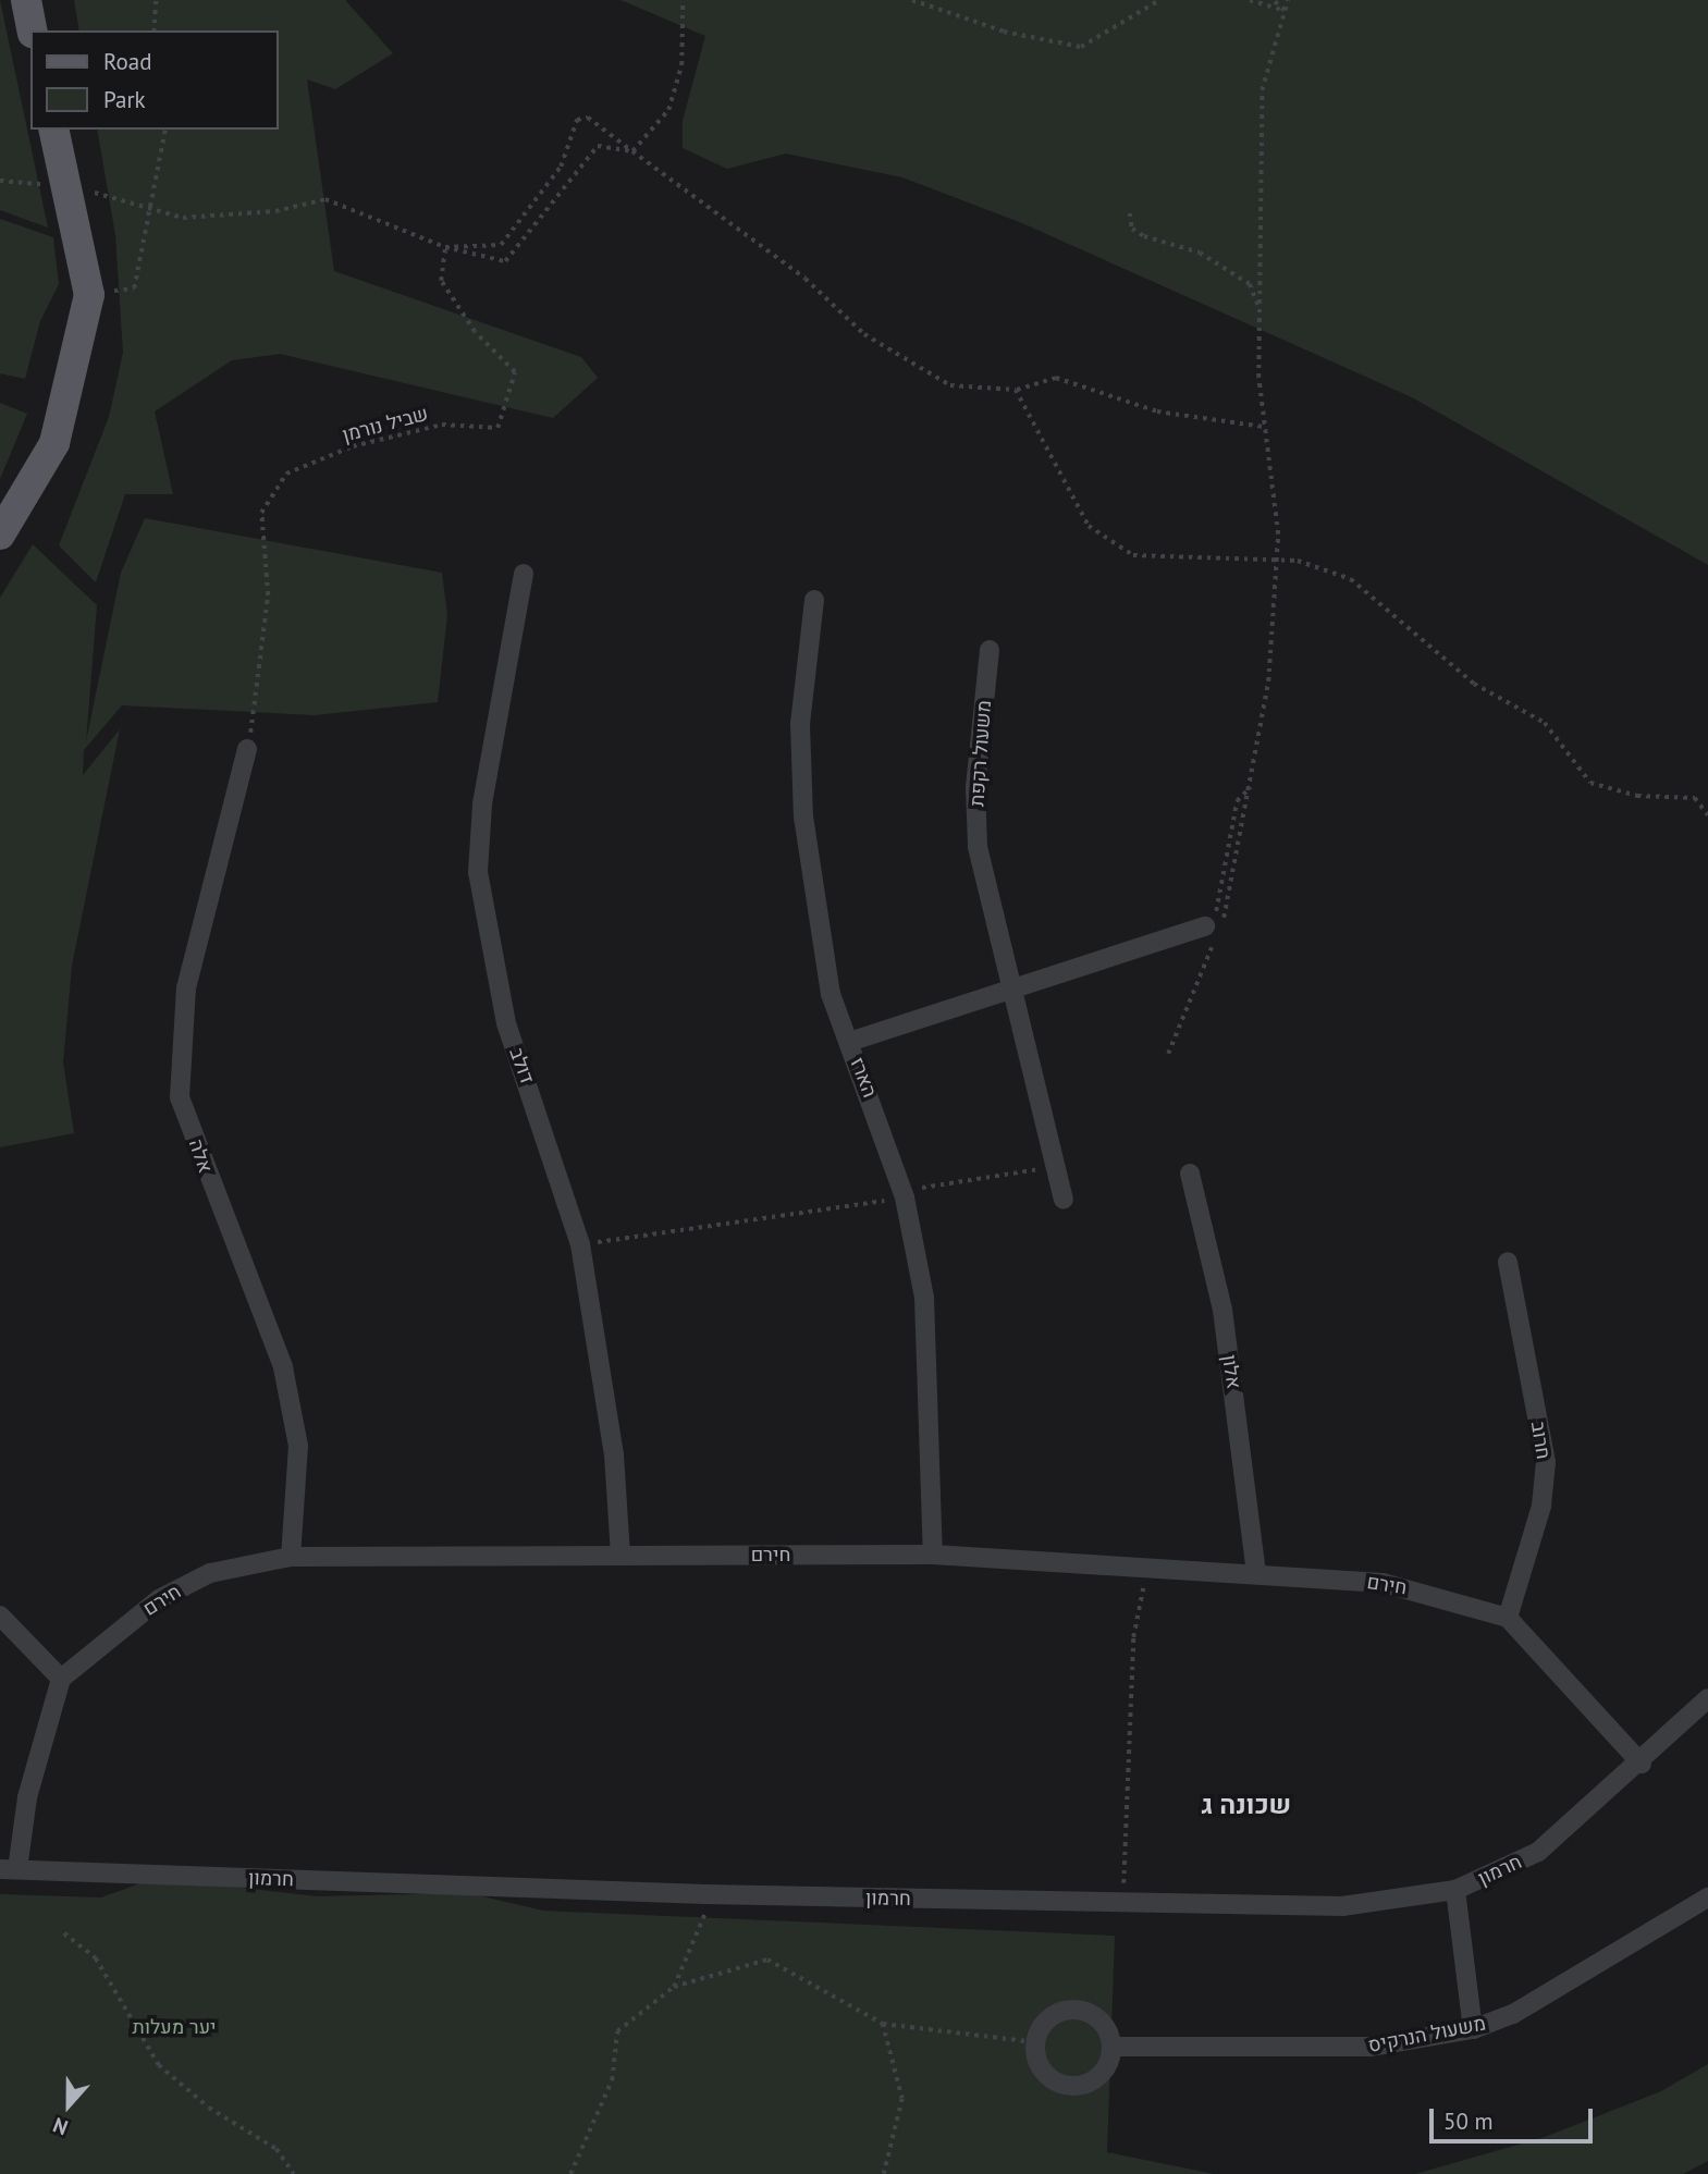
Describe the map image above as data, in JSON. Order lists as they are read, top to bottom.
{
  "streets": {
    "street": [
      "משעול רקפת",
      "דולב",
      "הארז",
      "אלה",
      "אלון",
      "חרוב",
      "חירם",
      "חרמון",
      "משעול הנרקיס"
    ],
    "path": ["שביל נורמן"]
  },
  "crossings": [
    ["שביל נורמן", "אלה"],
    ["דולב", "חירם"],
    ["הארז", "חירם"],
    ["אלה", "חירם"],
    ["אלון", "חירם"],
    ["חרוב", "חירם"]
  ],
  "districts": ["שכונה ג"],
  "parks": ["יער מעלות"],
  "legend": ["Road", "Park"],
  "scale_bar": "50 m",
  "north": "bottom"
}
